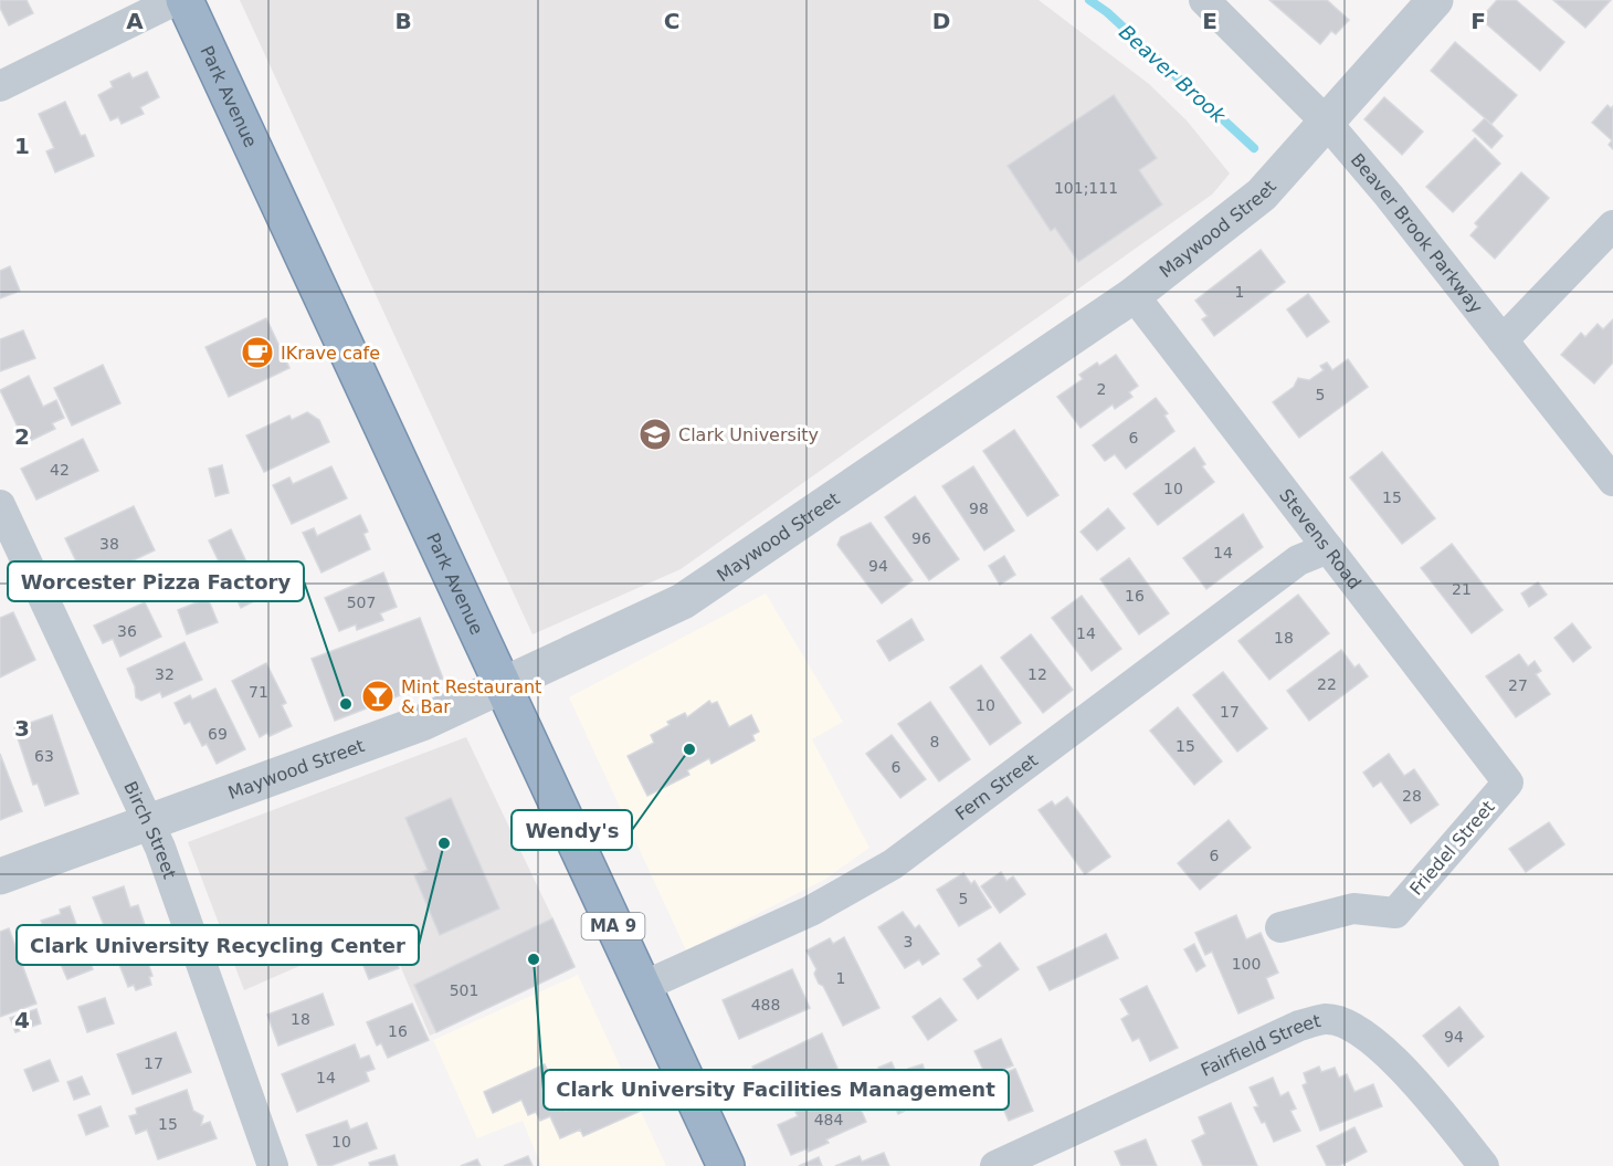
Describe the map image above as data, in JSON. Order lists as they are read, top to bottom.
{
  "streets": {
    "highway": ["Park Avenue", "MA 9"],
    "street": [
      "Maywood Street",
      "Beaver Brook Parkway",
      "Stevens Road",
      "Fern Street",
      "Birch Street",
      "Friedel Street",
      "Fairfield Street"
    ]
  },
  "crossings": [
    ["Park Avenue", "Maywood Street"],
    ["Park Avenue", "Fern Street"],
    ["Maywood Street", "Beaver Brook Parkway"],
    ["Maywood Street", "Stevens Road"],
    ["Maywood Street", "Birch Street"],
    ["Stevens Road", "Fern Street"],
    ["Stevens Road", "Friedel Street"]
  ],
  "water": ["Beaver Brook"],
  "places": {
    "cafe": ["IKrave cafe"],
    "school or university": ["Clark University"],
    "bar": ["Mint Restaurant & Bar"],
    "other": [
      "Worcester Pizza Factory",
      "Wendy's",
      "Clark University Recycling Center",
      "Clark University Facilities Management"
    ]
  },
  "house_numbers": [
    "101;111",
    "1",
    "2",
    "5",
    "6",
    "42",
    "10",
    "15",
    "98",
    "96",
    "38",
    "14",
    "94",
    "21",
    "16",
    "507",
    "36",
    "14",
    "18",
    "32",
    "12",
    "22",
    "27",
    "71",
    "10",
    "17",
    "69",
    "8",
    "15",
    "63",
    "6",
    "28",
    "6",
    "5",
    "3",
    "100",
    "1",
    "501",
    "488",
    "18",
    "16",
    "94",
    "17",
    "14",
    "484",
    "15",
    "10"
  ],
  "grid": {
    "columns": [
      "A",
      "B",
      "C",
      "D",
      "E",
      "F"
    ],
    "rows": [
      "1",
      "2",
      "3",
      "4"
    ]
  }
}
